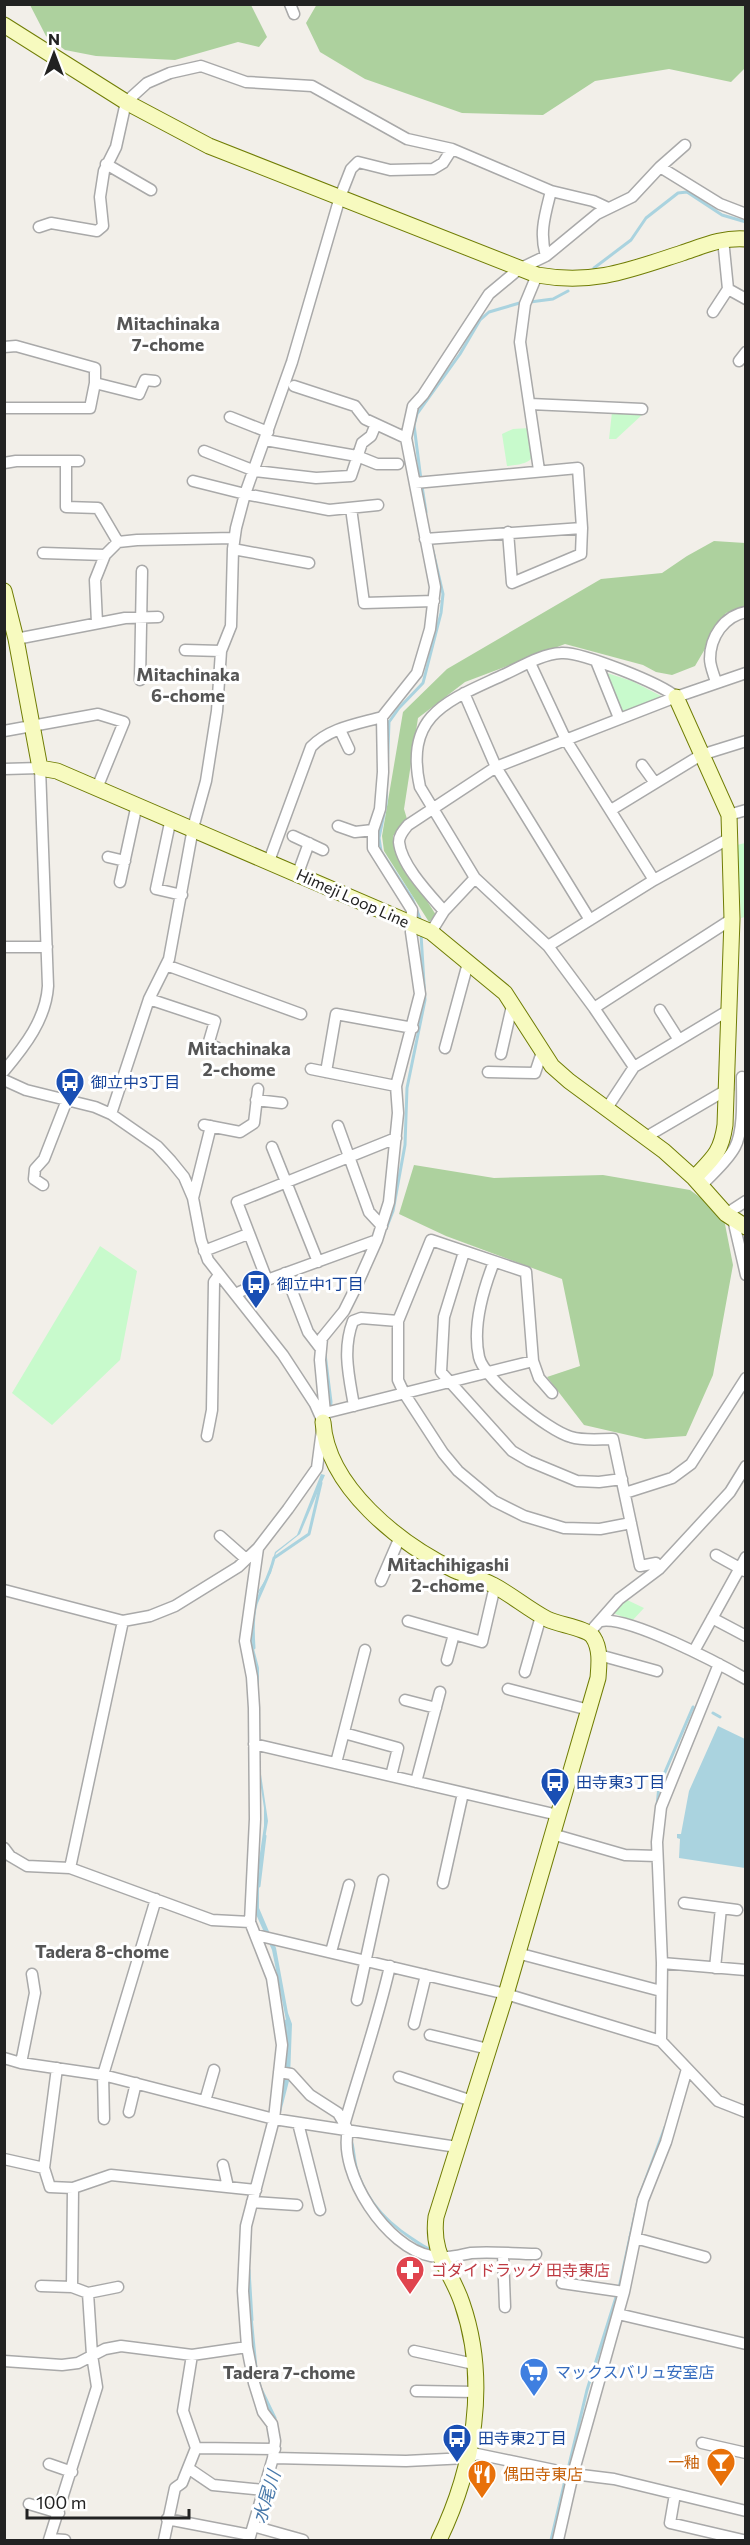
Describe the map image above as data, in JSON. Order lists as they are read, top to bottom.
{
  "streets": {
    "street": ["Himeji Loop Line"]
  },
  "districts": [
    "Mitachinaka 7-chome",
    "Mitachinaka 6-chome",
    "Mitachinaka 2-chome",
    "Mitachihigashi 2-chome",
    "Tadera 8-chome",
    "Tadera 7-chome"
  ],
  "water": ["水尾川"],
  "places": {
    "bus stop": [
      "御立中3丁目",
      "御立中1丁目",
      "田寺東3丁目",
      "田寺東2丁目"
    ],
    "pharmacy": ["ゴダイドラッグ 田寺東店"],
    "supermarket": ["マックスバリュ安室店"],
    "bar": ["一釉"],
    "restaurant": ["偶田寺東店"]
  },
  "scale_bar": "100 m",
  "north": "top"
}
